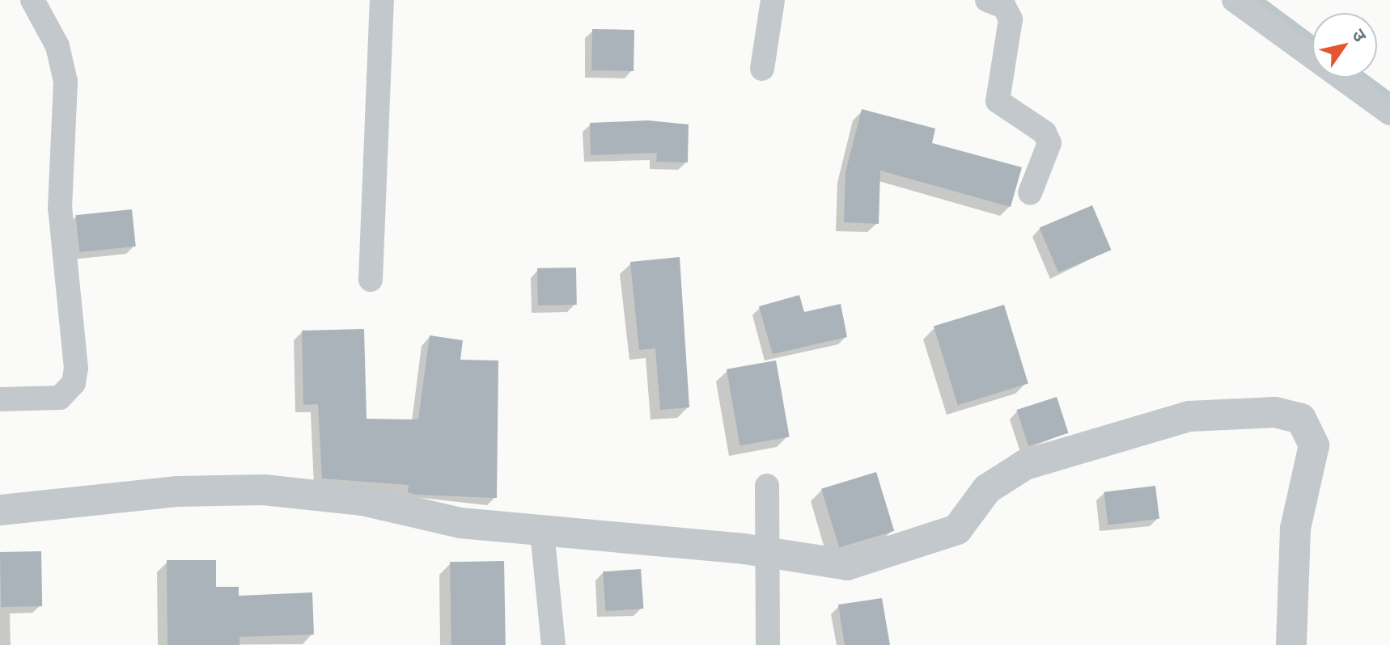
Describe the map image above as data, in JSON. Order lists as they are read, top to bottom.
{
  "north": "top right"
}
